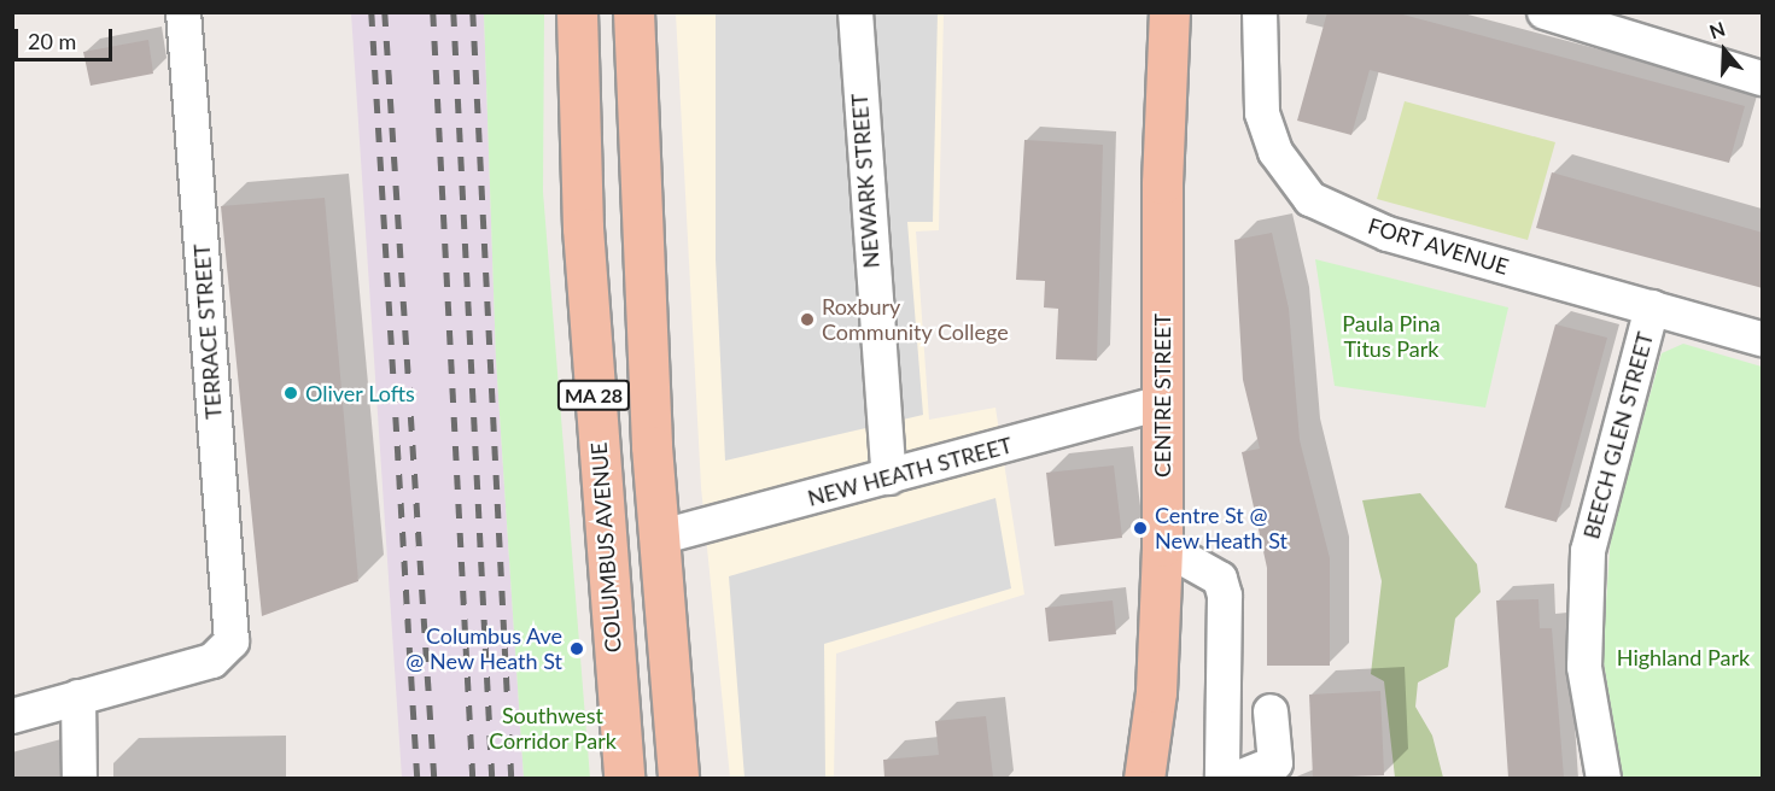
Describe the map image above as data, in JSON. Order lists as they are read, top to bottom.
{
  "streets": {
    "main road": ["MA 28", "CENTRE STREET", "COLUMBUS AVENUE"],
    "street": [
      "NEWARK STREET",
      "FORT AVENUE",
      "TERRACE STREET",
      "BEECH GLEN STREET",
      "NEW HEATH STREET"
    ]
  },
  "crossings": [
    ["NEWARK STREET", "NEW HEATH STREET"],
    ["FORT AVENUE", "BEECH GLEN STREET"],
    ["MA 28", "NEW HEATH STREET"],
    ["CENTRE STREET", "NEW HEATH STREET"]
  ],
  "parks": ["Paula Pina Titus Park", "Highland Park", "Southwest Corridor Park"],
  "places": [
    "Roxbury Community College",
    "Oliver Lofts",
    "Centre St @ New Heath St",
    "Columbus Ave @ New Heath St"
  ],
  "scale_bar": "20 m",
  "north": "top"
}
